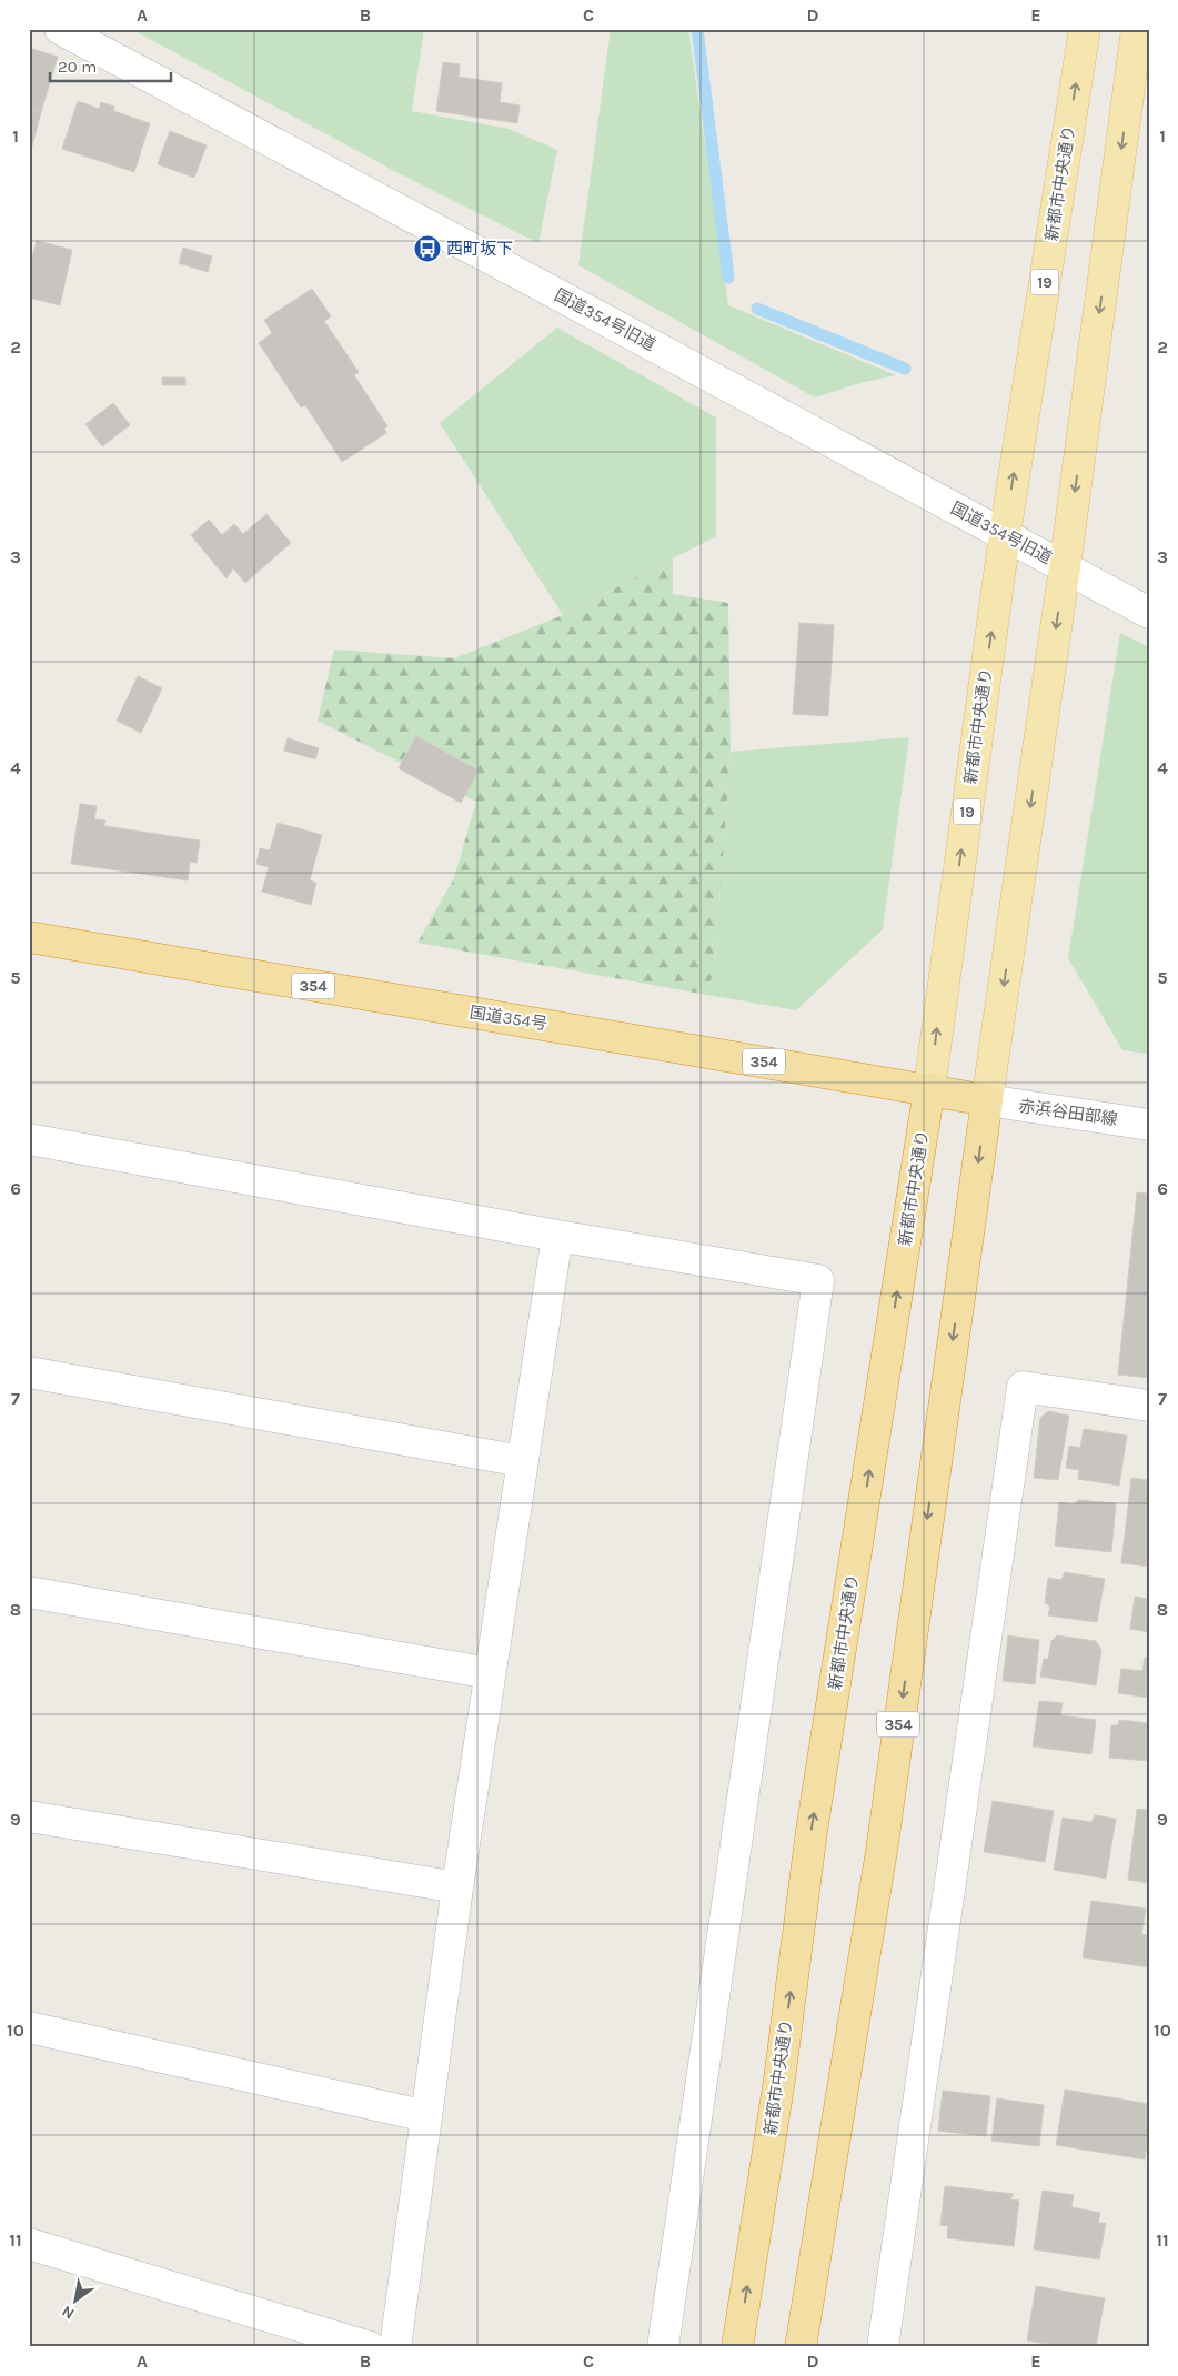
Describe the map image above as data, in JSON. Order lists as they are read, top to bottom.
{
  "streets": {
    "highway": ["新都市中央通り", "354", "国道354号"],
    "main road": ["19"],
    "street": ["国道354号旧道", "赤浜谷田部線"]
  },
  "crossings": [
    ["新都市中央通り", "国道354号旧道"],
    ["新都市中央通り", "国道354号"],
    ["354", "国道354号"],
    ["354", "赤浜谷田部線"],
    ["国道354号", "赤浜谷田部線"]
  ],
  "places": {
    "bus stop": ["西町坂下"]
  },
  "scale_bar": "20 m",
  "north": "bottom left",
  "grid": {
    "columns": [
      "A",
      "B",
      "C",
      "D",
      "E"
    ],
    "rows": [
      "1",
      "2",
      "3",
      "4",
      "5",
      "6",
      "7",
      "8",
      "9",
      "10",
      "11"
    ]
  }
}
